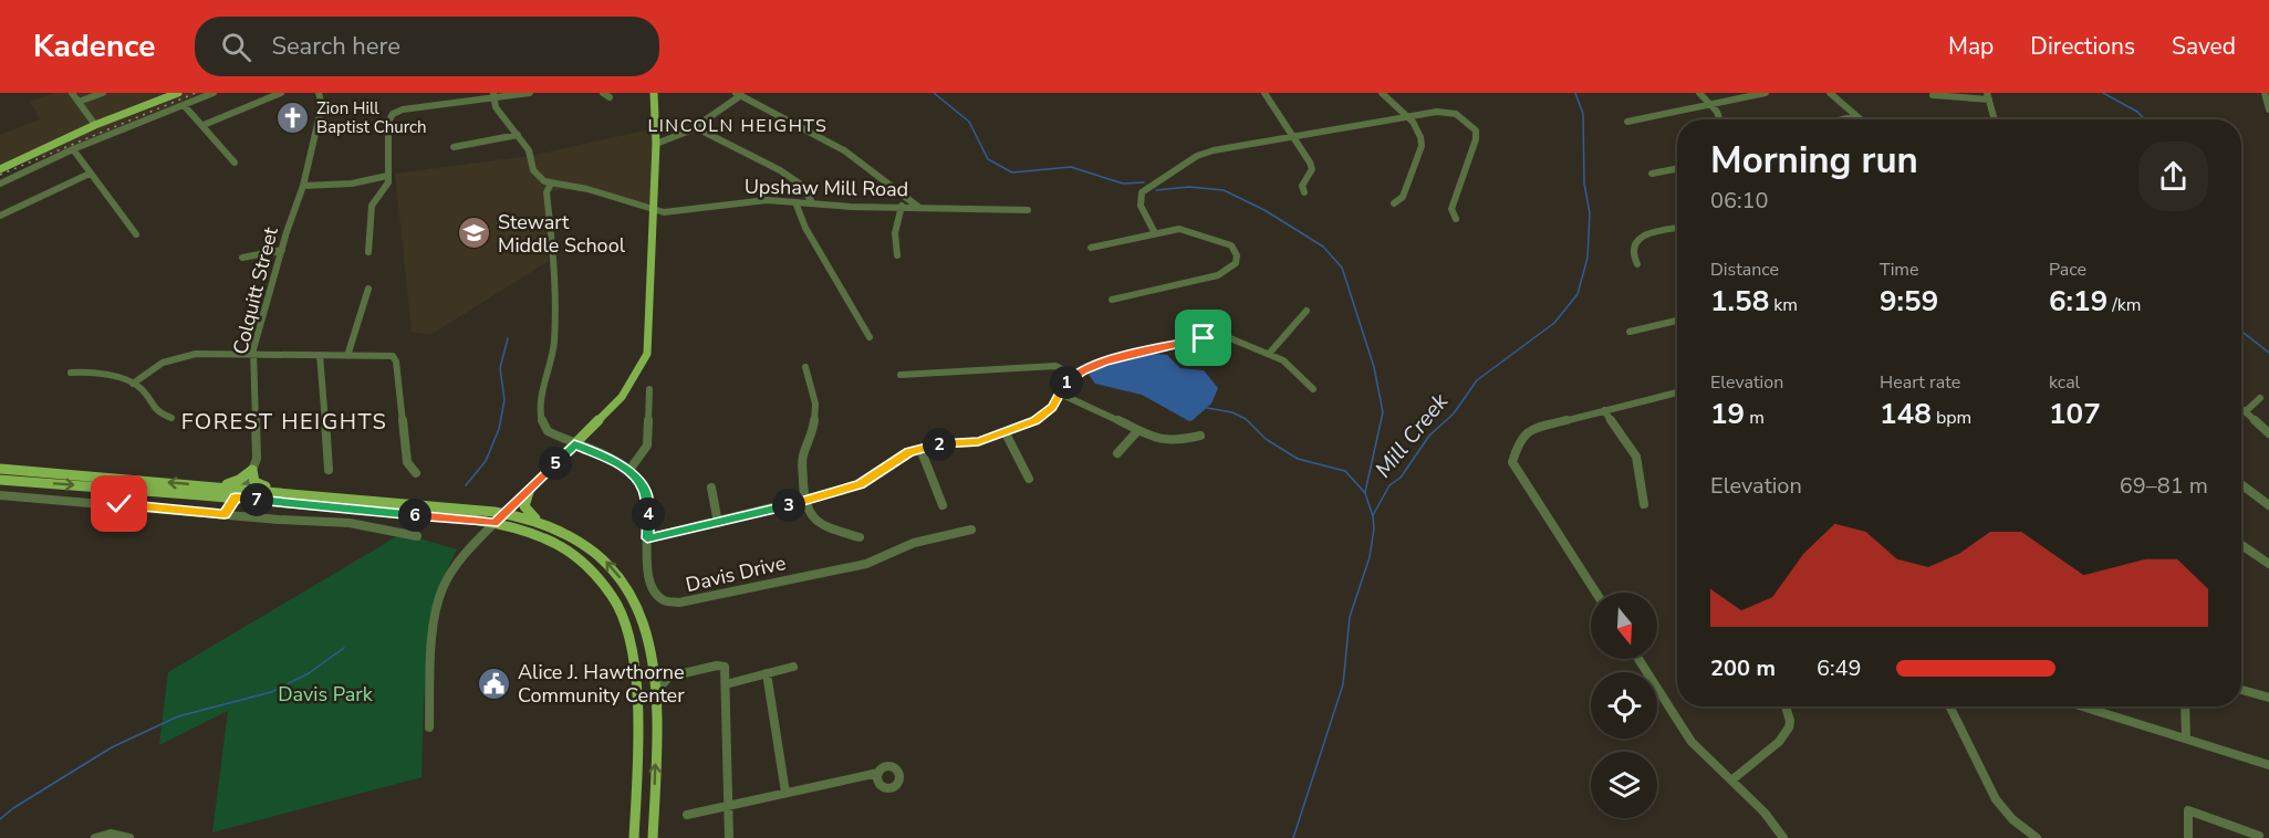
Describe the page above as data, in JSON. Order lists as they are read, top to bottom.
{
  "streets": {
    "street": ["Upshaw Mill Road", "Colquitt Street", "Davis Drive"]
  },
  "districts": ["LINCOLN HEIGHTS", "FOREST HEIGHTS"],
  "water": ["Mill Creek"],
  "parks": ["Davis Park"],
  "places": {
    "church": ["Zion Hill Baptist Church"],
    "school or university": ["Stewart Middle School"],
    "public building": ["Alice J. Hawthorne Community Center"]
  },
  "north": "bottom",
  "page": {
    "header": "Kadence",
    "search": "Search here",
    "nav": ["Map", "Directions", "Saved"],
    "heading": ["Morning run", "06:10"],
    "stats": [
      ["Distance", "1.58 km"],
      ["Time", "9:59"],
      ["Pace", "6:19 /km"],
      ["Elevation", "19 m"],
      ["Heart rate", "148 bpm"],
      ["kcal", "107"]
    ],
    "pins": [
      "1",
      "2",
      "5",
      "7",
      "3",
      "4",
      "6"
    ],
    "chart": ["Elevation", "69–81 m"],
    "list": [
      {
        "name": "200 m",
        "note": "6:49"
      }
    ]
  }
}
